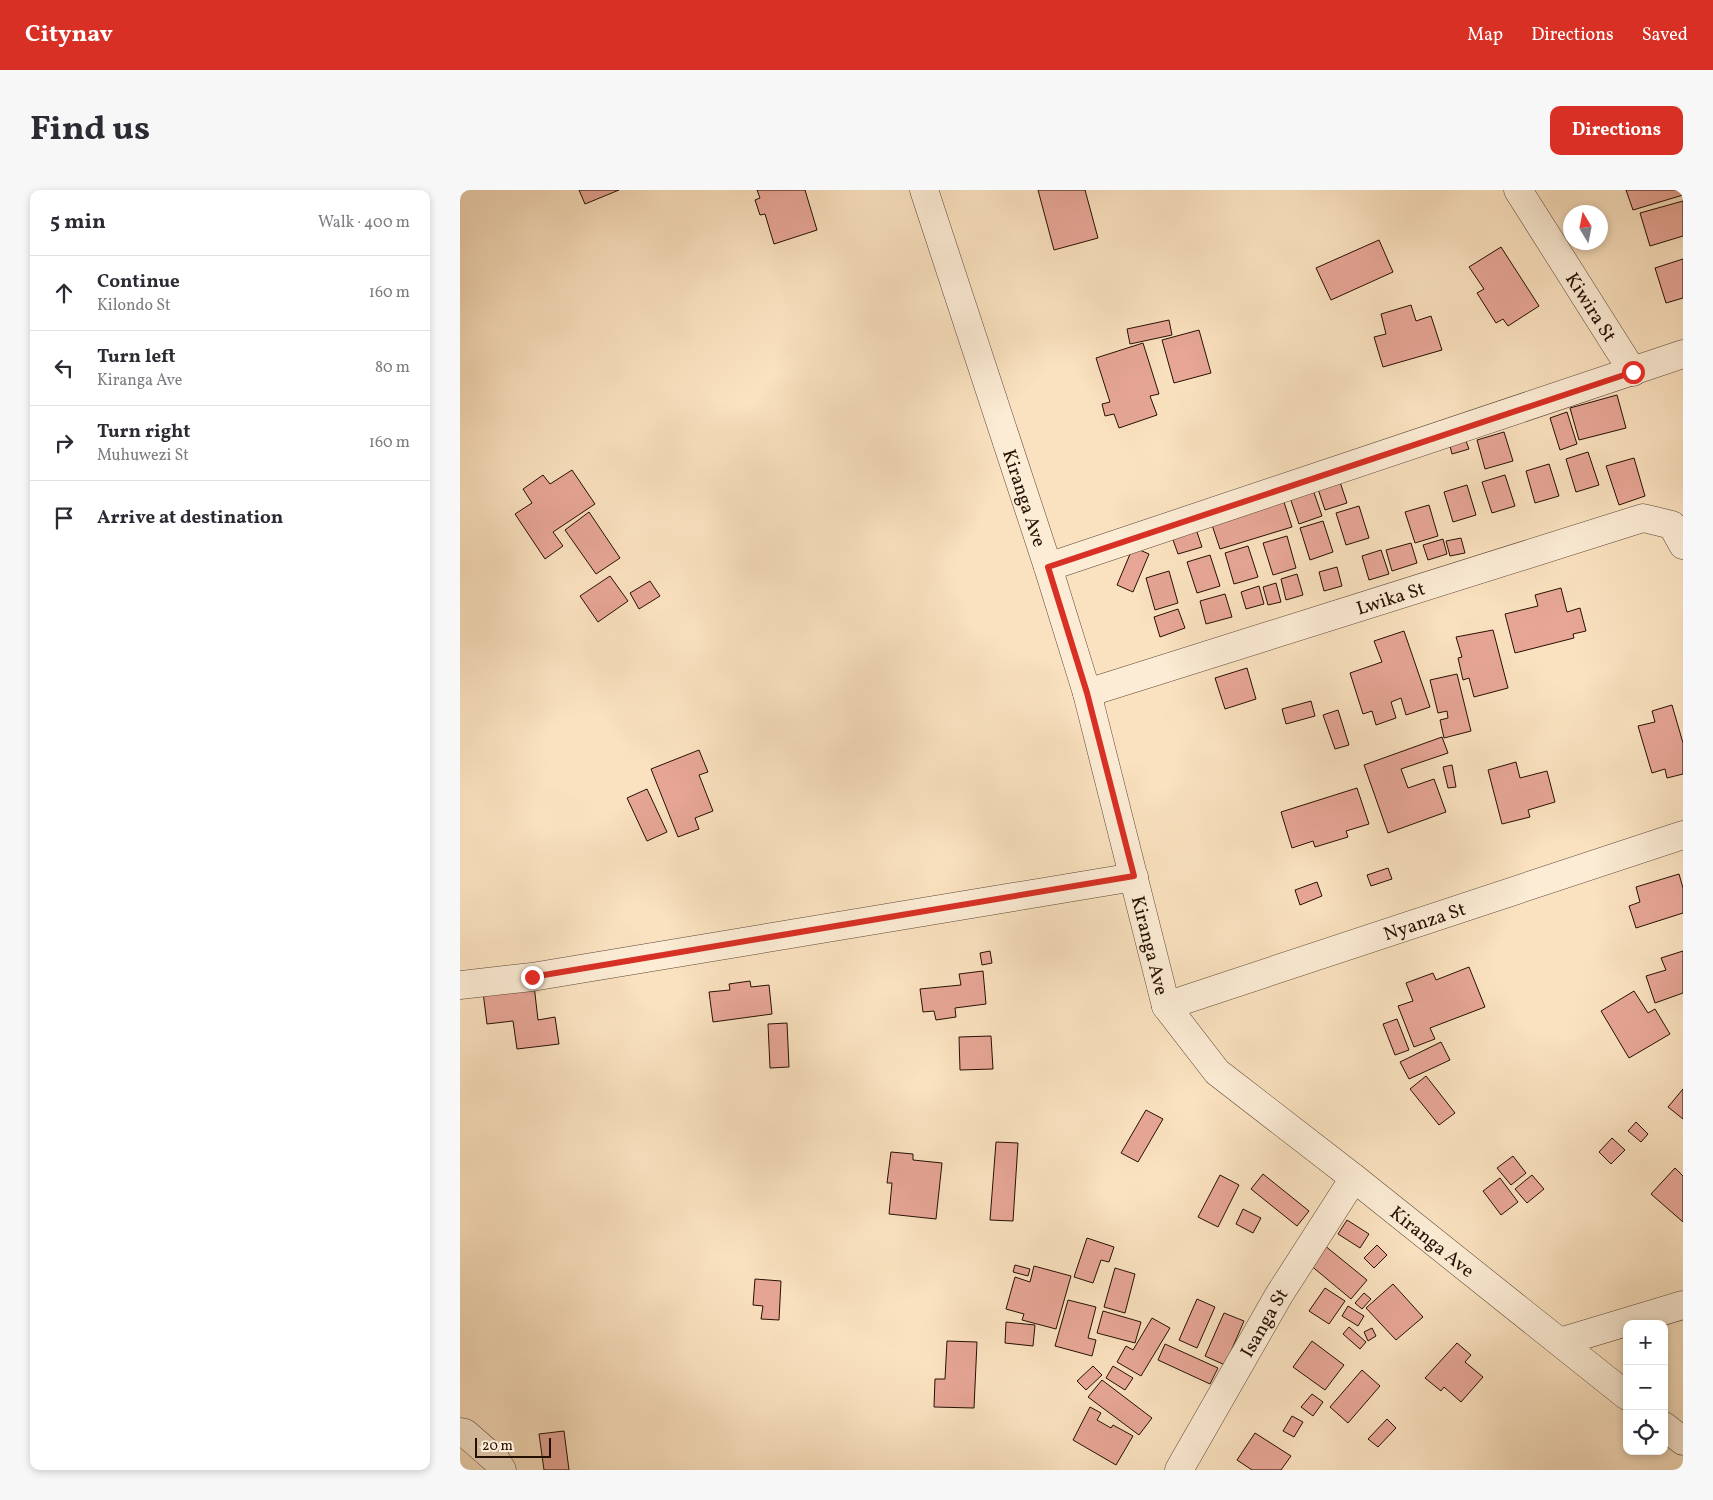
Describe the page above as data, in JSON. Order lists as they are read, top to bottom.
{
  "streets": {
    "street": [
      "Kiwira St",
      "Kiranga Ave",
      "Lwika St",
      "Nyanza St",
      "Isanga St"
    ]
  },
  "crossings": [
    ["Kiranga Ave", "Lwika St"],
    ["Kiranga Ave", "Nyanza St"],
    ["Kiranga Ave", "Isanga St"]
  ],
  "scale_bar": "20 m",
  "north": "top",
  "page": {
    "header": "Citynav",
    "nav": ["Map", "Directions", "Saved"],
    "title": "Find us",
    "buttons": "Directions",
    "heading": ["5 min", "Walk · 400 m"],
    "list": [
      ["Continue", "Kilondo St", "160 m"],
      ["Turn left", "Kiranga Ave", "80 m"],
      ["Turn right", "Muhuwezi St", "160 m"],
      "Arrive at destination"
    ],
    "map_buttons": ["+", "−"],
    "scale": "20 m"
  }
}
